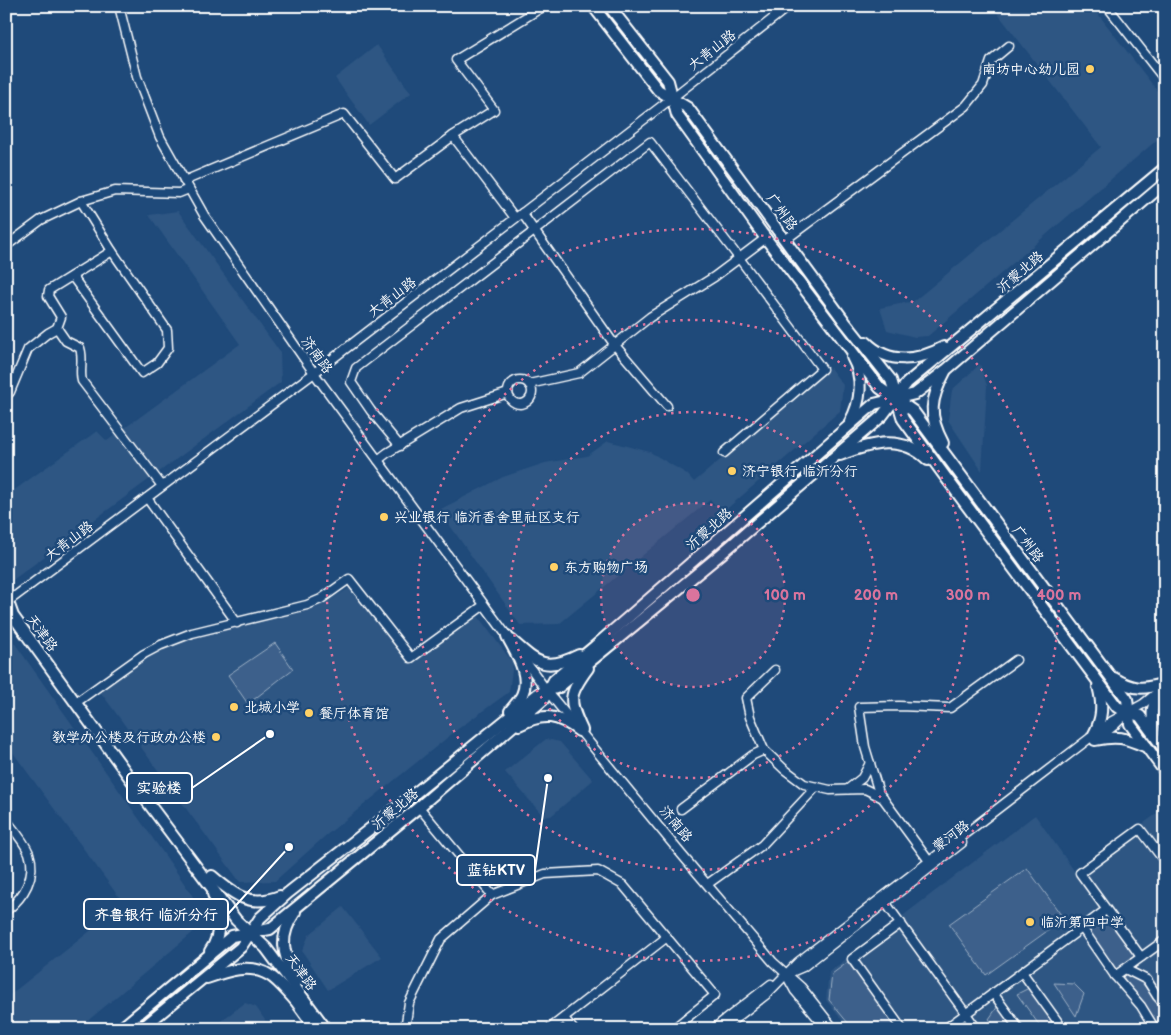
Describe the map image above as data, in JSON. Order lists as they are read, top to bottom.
{
  "streets": {
    "main road": ["广州路", "沂蒙北路", "天津路"],
    "street": ["大青山路", "济南路", "蒙河路"]
  },
  "crossings": [
    ["大青山路", "广州路"],
    ["大青山路", "济南路"],
    ["大青山路", "天津路"],
    ["广州路", "沂蒙北路"],
    ["广州路", "蒙河路"],
    ["沂蒙北路", "济南路"],
    ["沂蒙北路", "天津路"],
    ["济南路", "蒙河路"]
  ],
  "places": [
    "南坊中心幼儿园",
    "济宁银行 临沂分行",
    "兴业银行 临沂香舍里社区支行",
    "东方购物广场",
    "北城小学",
    "餐厅体育馆",
    "实验楼",
    "教学办公楼及行政办公楼",
    "蓝钻KTV",
    "齐鲁银行 临沂分行",
    "临沂第四中学"
  ],
  "rings": [
    "100 m",
    "200 m",
    "300 m",
    "400 m"
  ]
}
